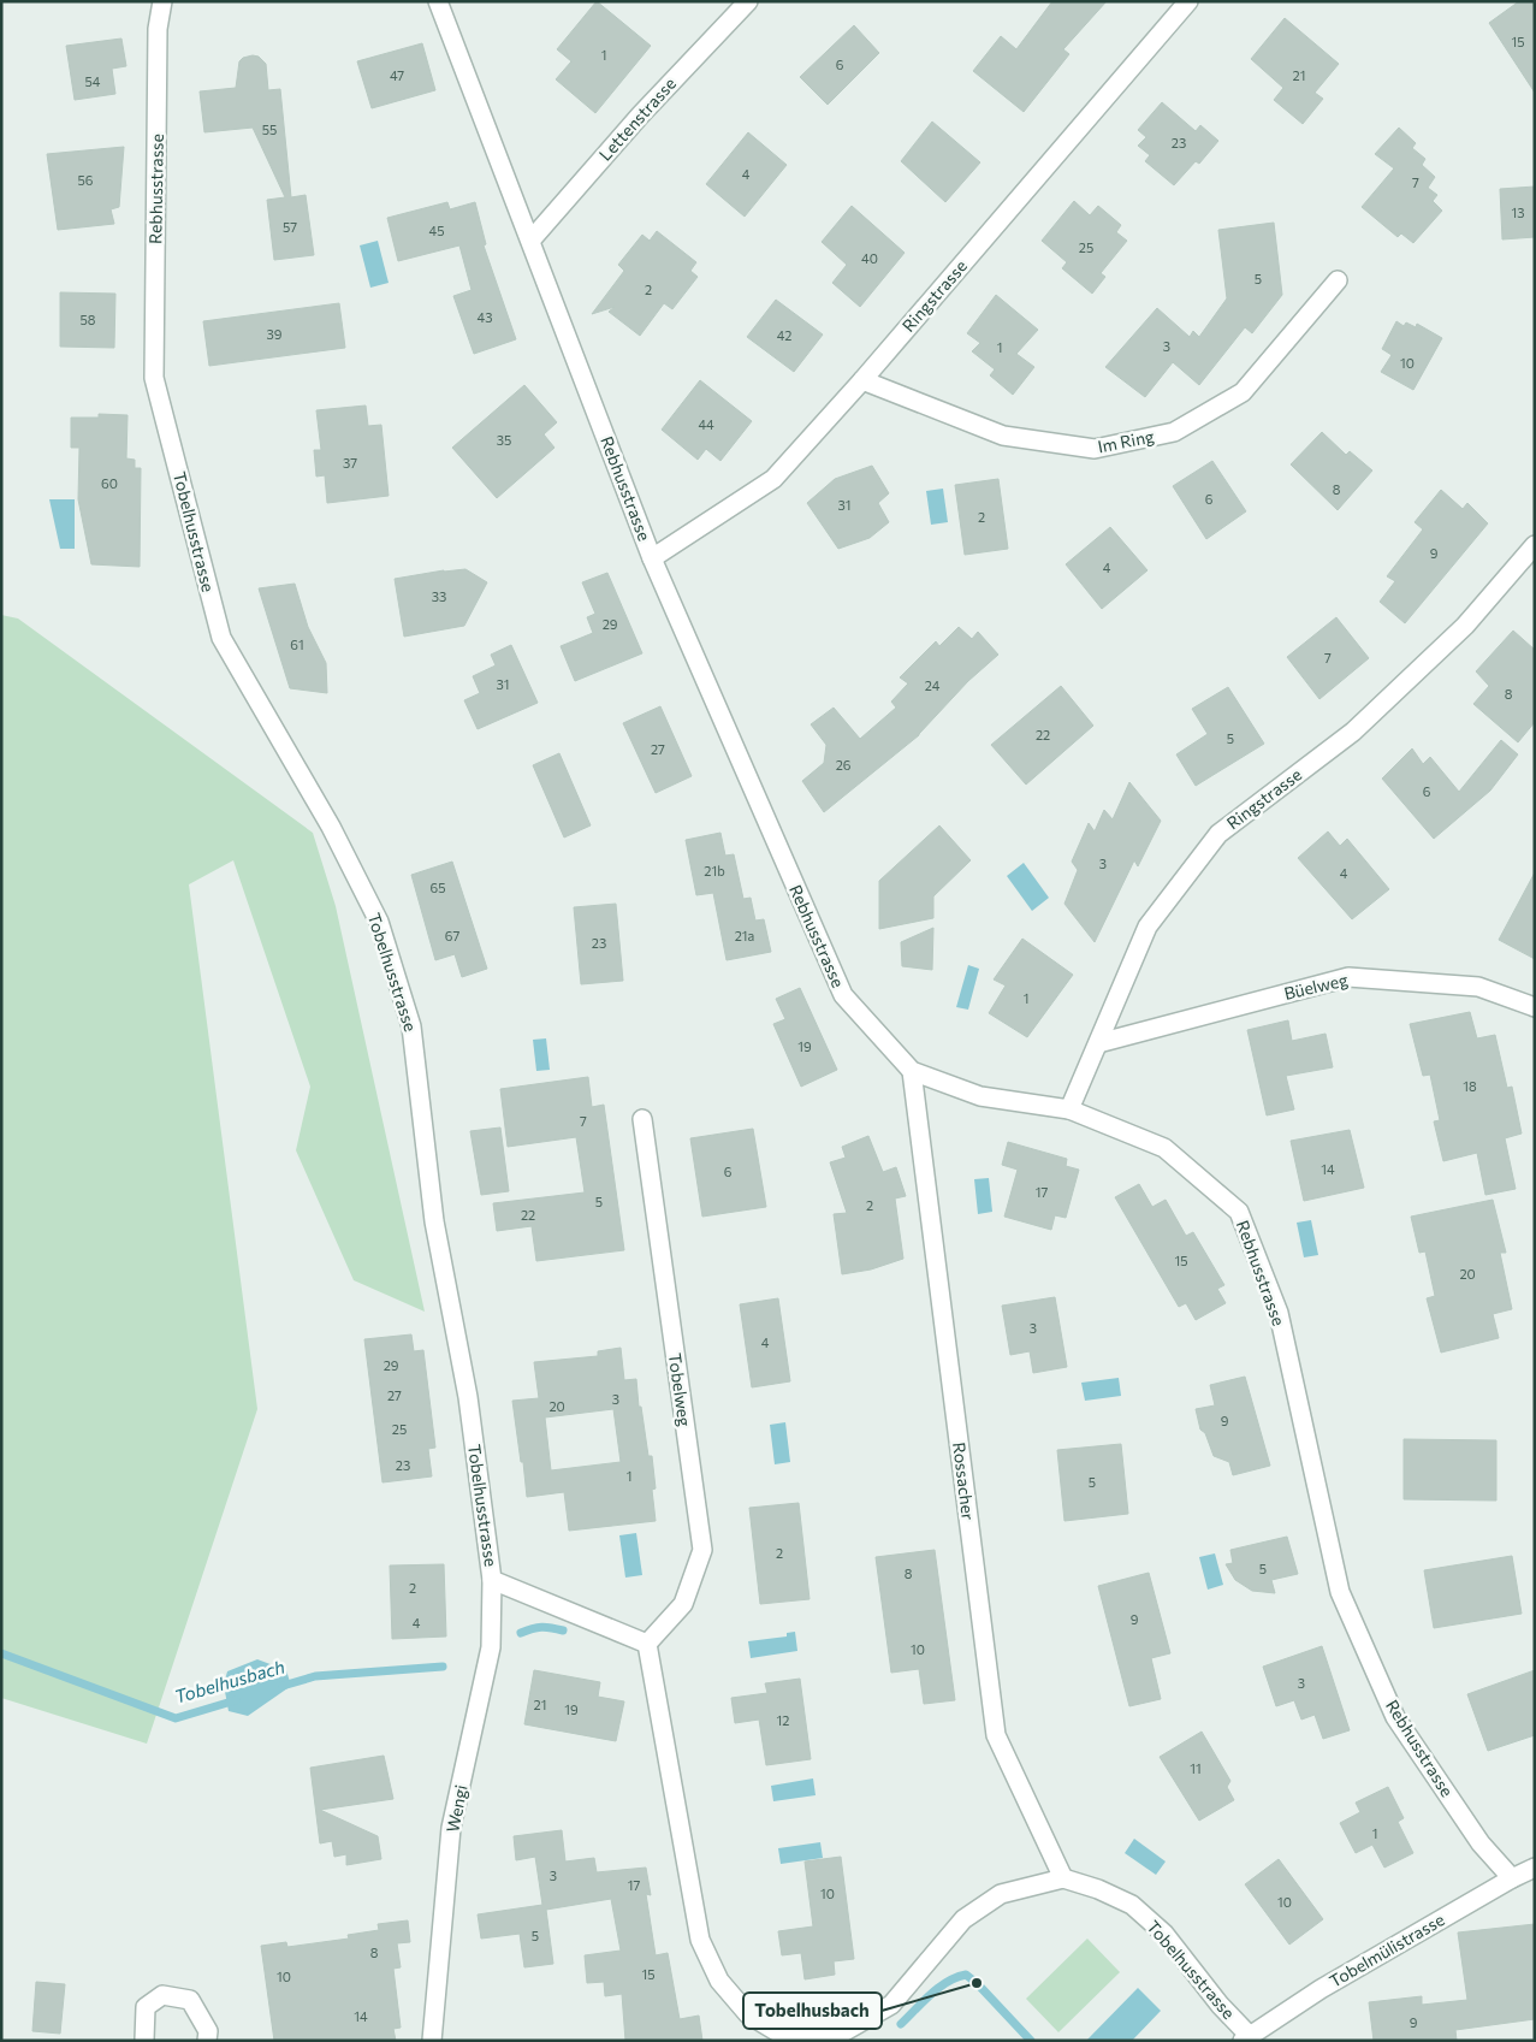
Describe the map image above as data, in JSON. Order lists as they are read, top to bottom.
{
  "streets": {
    "street": [
      "Lettenstrasse",
      "Rebhusstrasse",
      "Ringstrasse",
      "Im Ring",
      "Tobelhusstrasse",
      "Büelweg",
      "Tobelweg",
      "Rossacher",
      "Wengi",
      "Tobelmülistrasse"
    ]
  },
  "crossings": [
    ["Lettenstrasse", "Rebhusstrasse"],
    ["Rebhusstrasse", "Ringstrasse"],
    ["Rebhusstrasse", "Tobelhusstrasse"],
    ["Rebhusstrasse", "Rossacher"],
    ["Rebhusstrasse", "Tobelmülistrasse"],
    ["Ringstrasse", "Im Ring"],
    ["Ringstrasse", "Büelweg"],
    ["Tobelhusstrasse", "Tobelweg"],
    ["Tobelhusstrasse", "Rossacher"],
    ["Tobelhusstrasse", "Wengi"],
    ["Tobelhusstrasse", "Tobelmülistrasse"]
  ],
  "water": ["Tobelhusbach"],
  "places": ["Tobelhusbach"],
  "house_numbers": [
    "15",
    "1",
    "6",
    "47",
    "21",
    "54",
    "55",
    "23",
    "4",
    "56",
    "7",
    "13",
    "57",
    "45",
    "25",
    "40",
    "5",
    "2",
    "43",
    "58",
    "39",
    "42",
    "3",
    "1",
    "10",
    "44",
    "35",
    "37",
    "60",
    "8",
    "6",
    "31",
    "2",
    "9",
    "4",
    "33",
    "29",
    "61",
    "7",
    "31",
    "24",
    "8",
    "22",
    "5",
    "27",
    "26",
    "6",
    "3",
    "21b",
    "4",
    "65",
    "67",
    "21a",
    "23",
    "1",
    "19",
    "18",
    "7",
    "14",
    "6",
    "17",
    "5",
    "2",
    "22",
    "15",
    "20",
    "3",
    "4",
    "29",
    "27",
    "3",
    "20",
    "9",
    "25",
    "23",
    "1",
    "5",
    "2",
    "5",
    "8",
    "2",
    "9",
    "4",
    "10",
    "3",
    "21",
    "19",
    "12",
    "11",
    "1",
    "3",
    "17",
    "10",
    "10",
    "5",
    "8",
    "15",
    "10",
    "14",
    "9"
  ]
}
